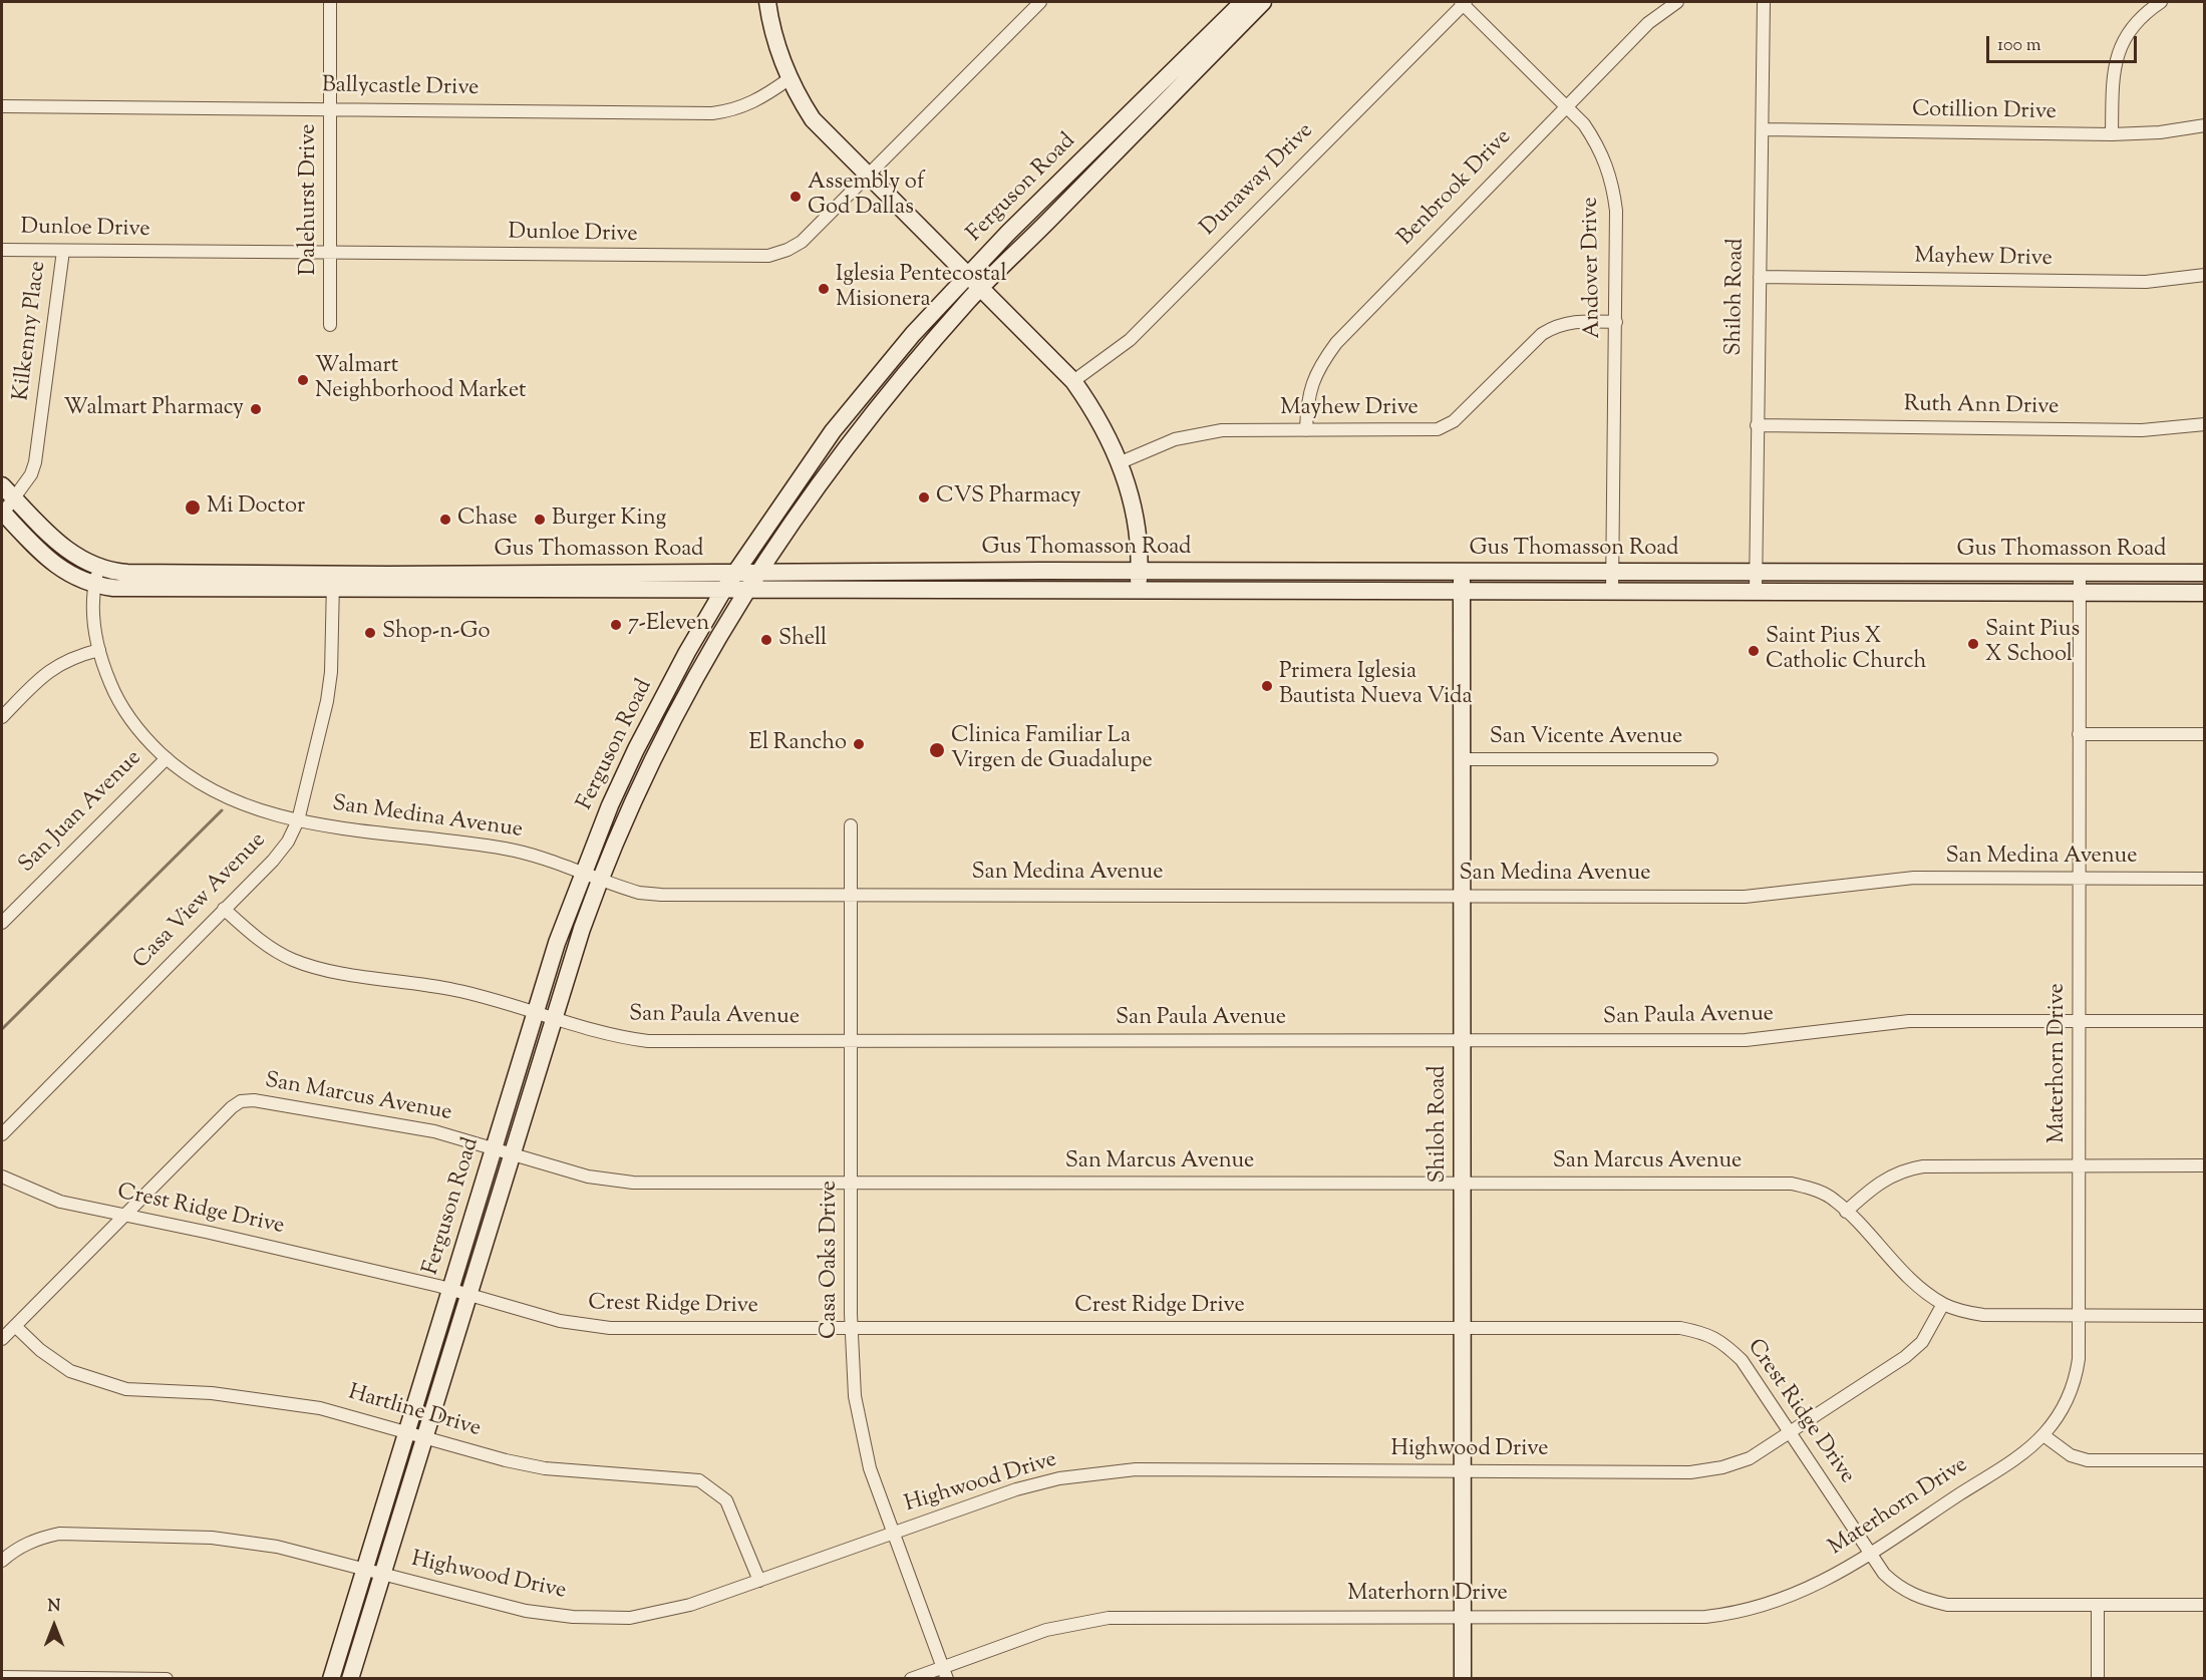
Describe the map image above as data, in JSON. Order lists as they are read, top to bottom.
{
  "streets": {
    "main road": ["Ferguson Road", "Shiloh Road", "Gus Thomasson Road"],
    "street": [
      "Ballycastle Drive",
      "Cotillion Drive",
      "Dunaway Drive",
      "Benbrook Drive",
      "Dalehurst Drive",
      "Dunloe Drive",
      "Mayhew Drive",
      "Andover Drive",
      "Kilkenny Place",
      "Ruth Ann Drive",
      "San Vicente Avenue",
      "San Juan Avenue",
      "San Medina Avenue",
      "Casa View Avenue",
      "San Paula Avenue",
      "Materhorn Drive",
      "San Marcus Avenue",
      "Crest Ridge Drive",
      "Casa Oaks Drive",
      "Hartline Drive",
      "Highwood Drive"
    ]
  },
  "crossings": [
    ["Ballycastle Drive", "Dalehurst Drive"],
    ["Cotillion Drive", "Shiloh Road"],
    ["Dunaway Drive", "Andover Drive"],
    ["Ferguson Road", "Gus Thomasson Road"],
    ["Ferguson Road", "San Medina Avenue"],
    ["Ferguson Road", "San Paula Avenue"],
    ["Ferguson Road", "San Marcus Avenue"],
    ["Ferguson Road", "Crest Ridge Drive"],
    ["Ferguson Road", "Hartline Drive"],
    ["Ferguson Road", "Highwood Drive"],
    ["Benbrook Drive", "Mayhew Drive"],
    ["Benbrook Drive", "Andover Drive"],
    ["Dalehurst Drive", "Dunloe Drive"],
    ["Dunloe Drive", "Kilkenny Place"],
    ["Mayhew Drive", "Andover Drive"],
    ["Mayhew Drive", "Shiloh Road"],
    ["Andover Drive", "Gus Thomasson Road"],
    ["Shiloh Road", "Ruth Ann Drive"],
    ["Shiloh Road", "Gus Thomasson Road"],
    ["Shiloh Road", "San Vicente Avenue"],
    ["Shiloh Road", "San Medina Avenue"],
    ["Shiloh Road", "San Paula Avenue"],
    ["Shiloh Road", "Materhorn Drive"],
    ["Shiloh Road", "San Marcus Avenue"],
    ["Shiloh Road", "Crest Ridge Drive"],
    ["Shiloh Road", "Highwood Drive"],
    ["Kilkenny Place", "Gus Thomasson Road"],
    ["Gus Thomasson Road", "San Medina Avenue"],
    ["Gus Thomasson Road", "Casa View Avenue"],
    ["Gus Thomasson Road", "Materhorn Drive"],
    ["San Juan Avenue", "San Medina Avenue"],
    ["San Medina Avenue", "Casa View Avenue"],
    ["San Medina Avenue", "Materhorn Drive"],
    ["San Medina Avenue", "Casa Oaks Drive"],
    ["Casa View Avenue", "San Paula Avenue"],
    ["San Paula Avenue", "Materhorn Drive"],
    ["San Paula Avenue", "Casa Oaks Drive"],
    ["Materhorn Drive", "San Marcus Avenue"],
    ["Materhorn Drive", "Crest Ridge Drive"],
    ["Materhorn Drive", "Casa Oaks Drive"],
    ["San Marcus Avenue", "Crest Ridge Drive"],
    ["San Marcus Avenue", "Casa Oaks Drive"],
    ["San Marcus Avenue", "Highwood Drive"],
    ["Crest Ridge Drive", "Casa Oaks Drive"],
    ["Crest Ridge Drive", "Highwood Drive"],
    ["Casa Oaks Drive", "Highwood Drive"],
    ["Hartline Drive", "Highwood Drive"]
  ],
  "places": [
    "Assembly of God Dallas",
    "Iglesia Pentecostal Misionera",
    "Walmart Neighborhood Market",
    "Walmart Pharmacy",
    "CVS Pharmacy",
    "Mi Doctor",
    "Chase",
    "Burger King",
    "7-Eleven",
    "Shop-n-Go",
    "Shell",
    "Saint Pius X School",
    "Saint Pius X Catholic Church",
    "Primera Iglesia Bautista Nueva Vida",
    "El Rancho",
    "Clinica Familiar La Virgen de Guadalupe"
  ],
  "scale_bar": "100 m",
  "north": "top"
}
